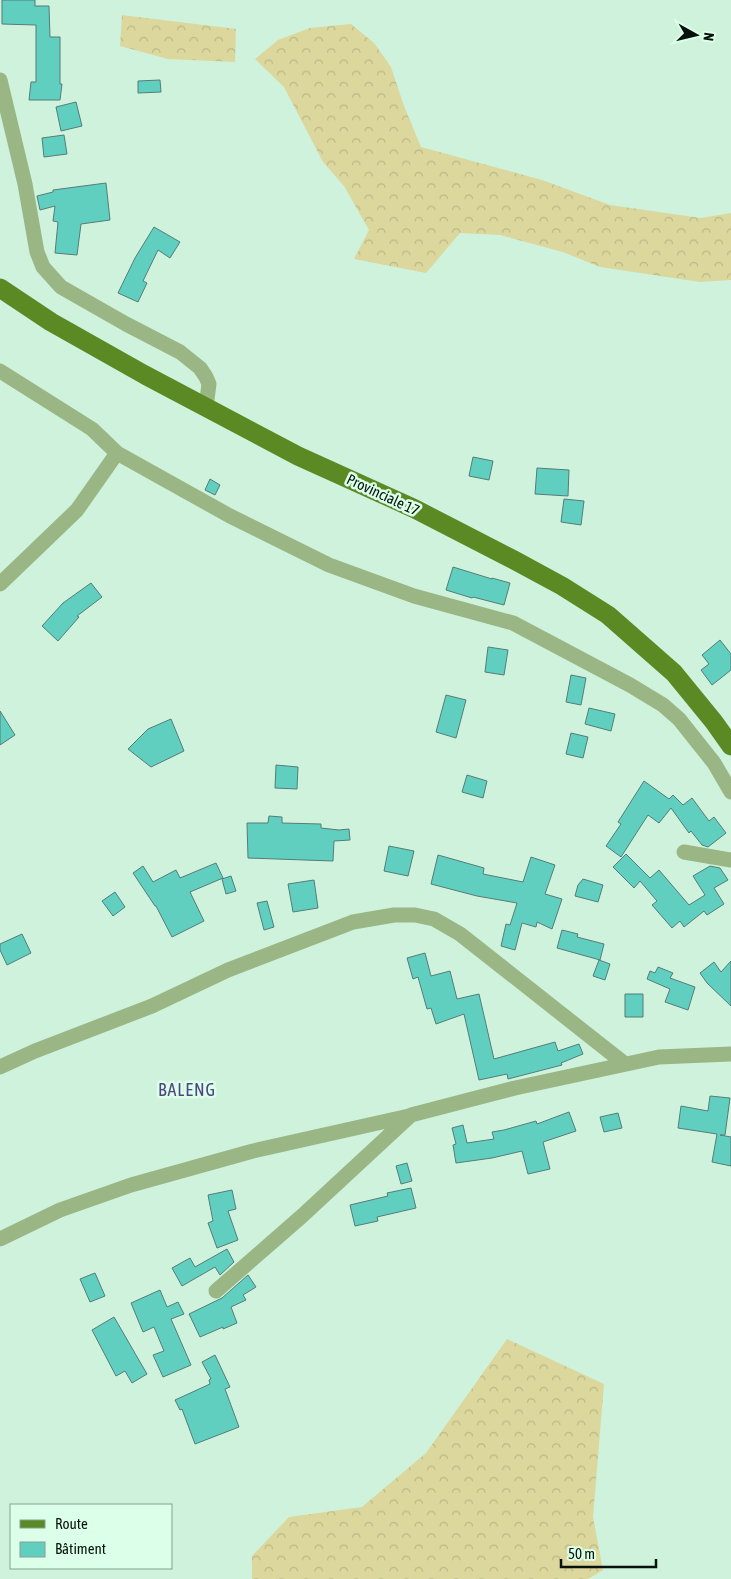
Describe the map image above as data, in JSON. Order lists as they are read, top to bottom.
{
  "streets": {
    "main road": ["Provinciale 17"]
  },
  "districts": ["BALENG"],
  "legend": ["Route", "Bâtiment"],
  "scale_bar": "50 m",
  "north": "right"
}
